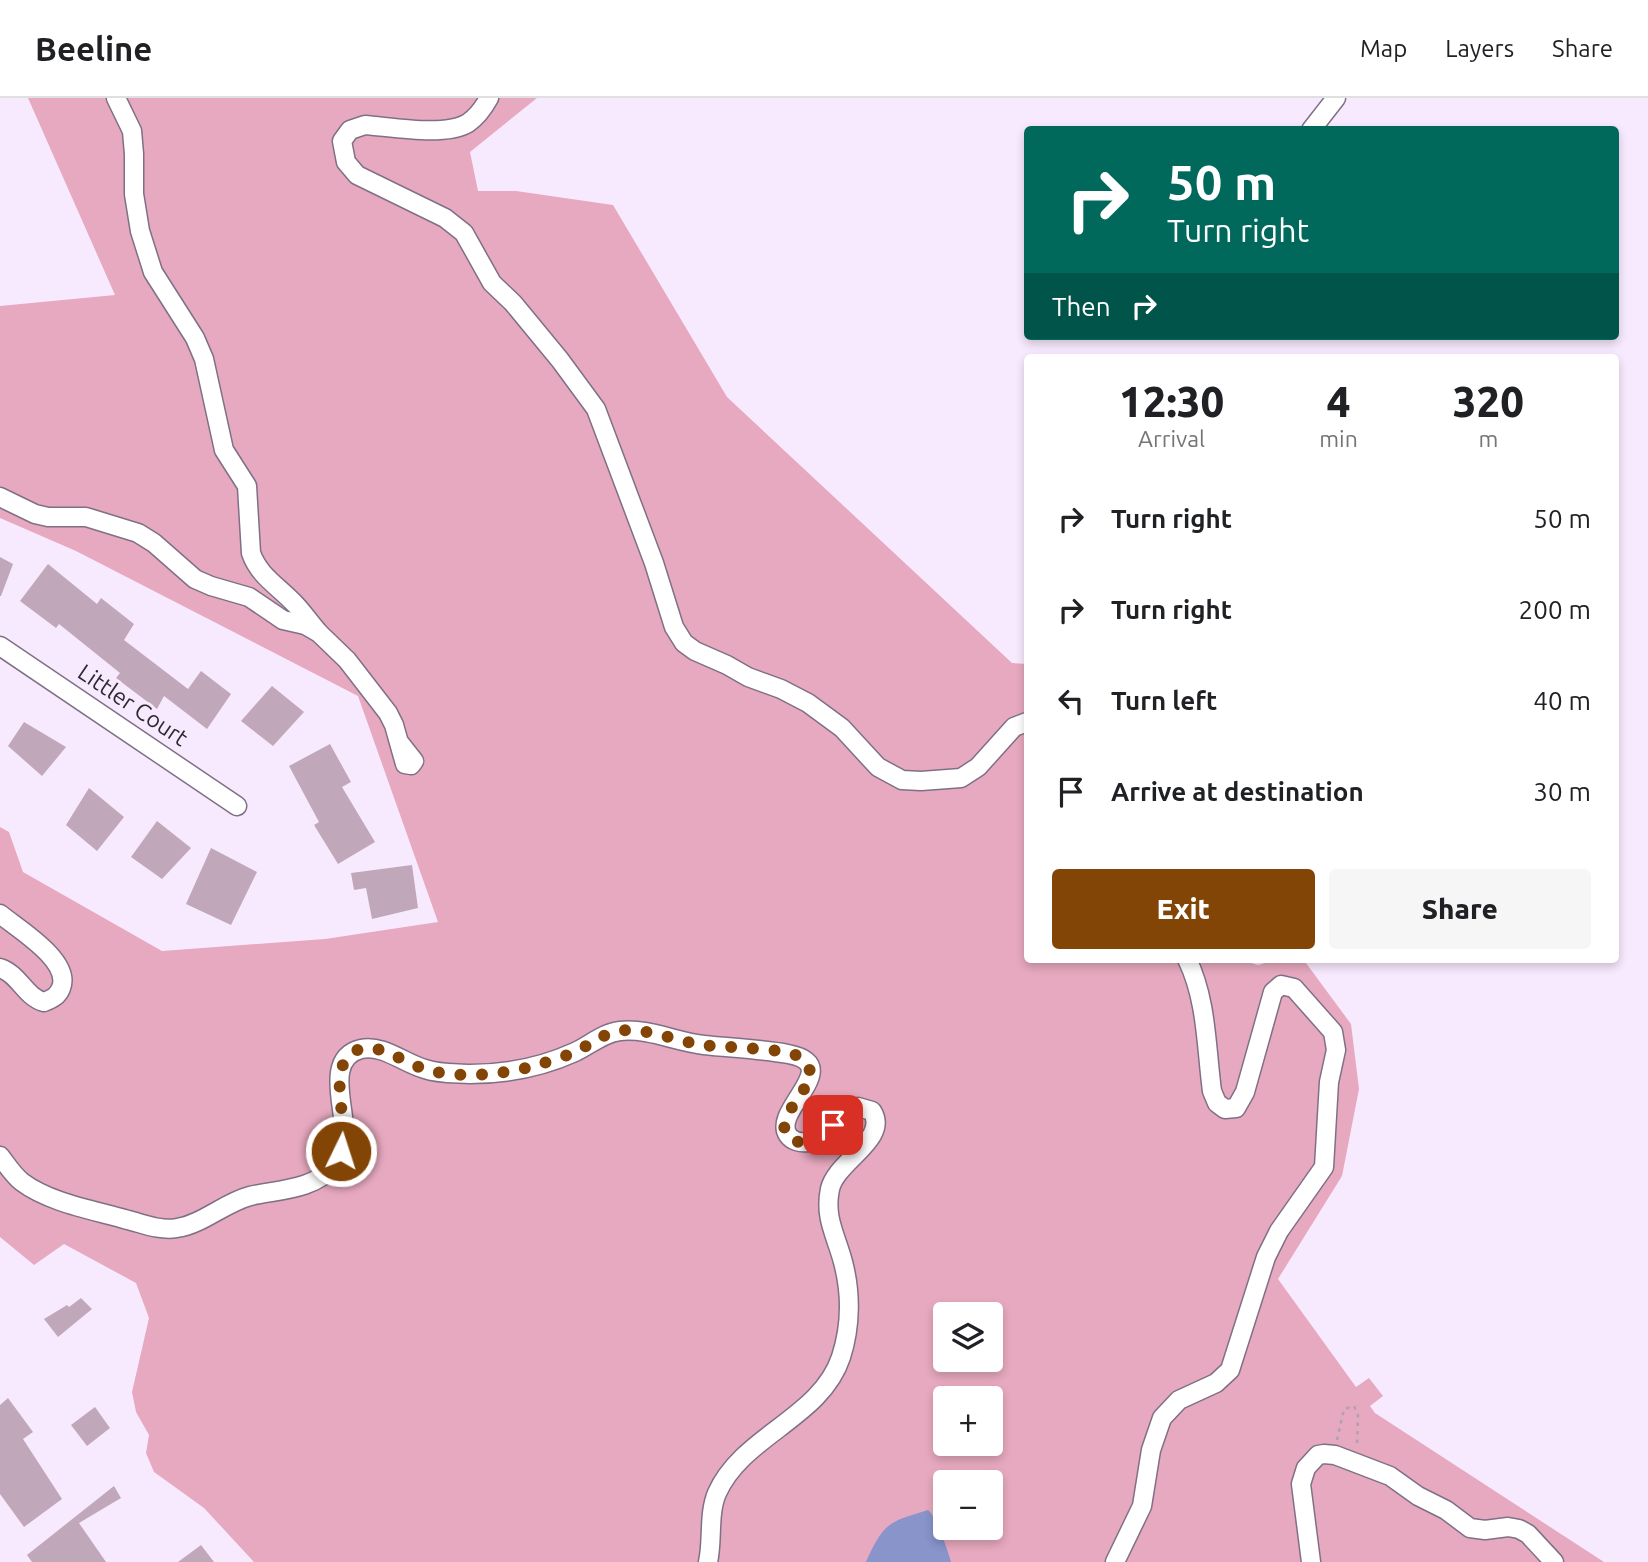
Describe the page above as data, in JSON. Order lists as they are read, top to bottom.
{
  "streets": {
    "street": ["Littler Court"]
  },
  "page": {
    "header": "Beeline",
    "nav": ["Map", "Layers", "Share"],
    "turn": ["50 m", "Turn right"],
    "then": "Then",
    "eta": [
      "12:30",
      "Arrival",
      "4",
      "min",
      "320",
      "m"
    ],
    "list": [
      {
        "name": "Turn right",
        "value": "50 m"
      },
      {
        "name": "Turn right",
        "value": "200 m"
      },
      {
        "name": "Turn left",
        "value": "40 m"
      },
      {
        "name": "Arrive at destination",
        "value": "30 m"
      }
    ],
    "buttons": ["Exit", "Share"],
    "map_buttons": ["+", "−"]
  }
}
